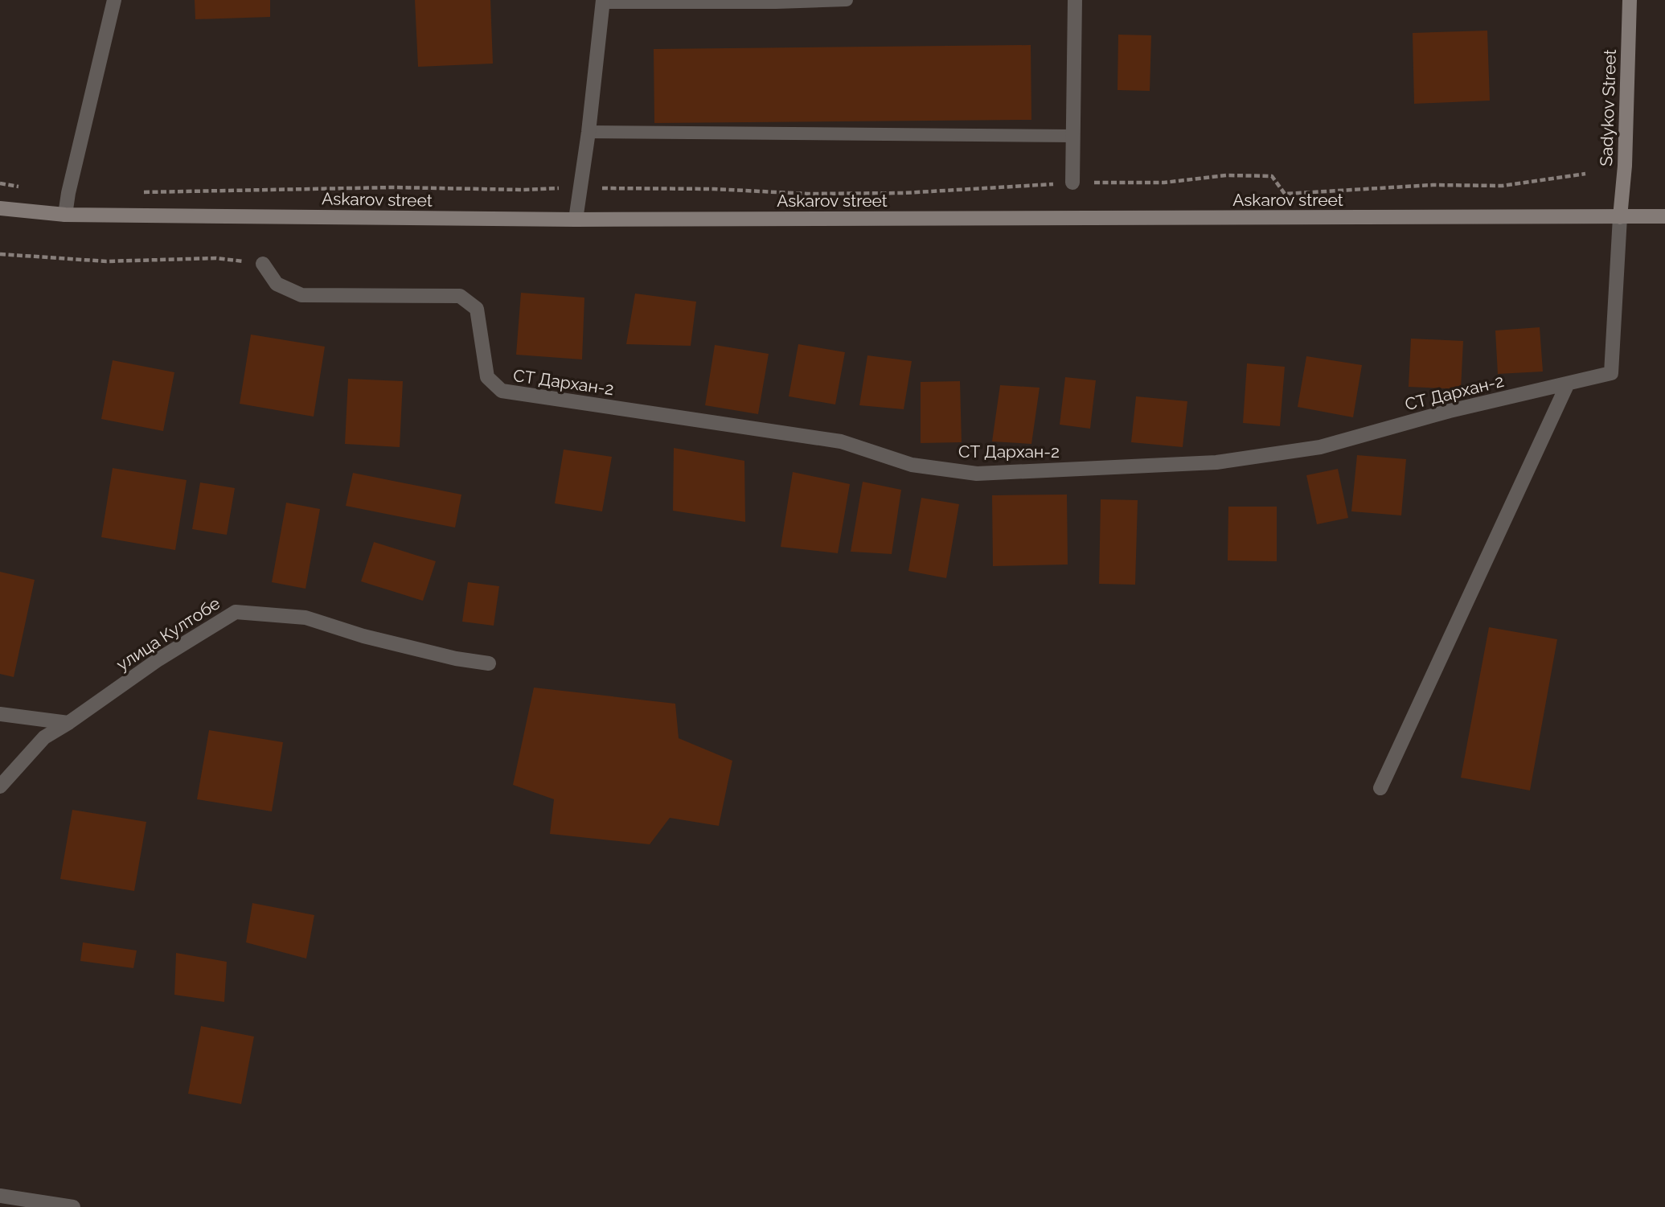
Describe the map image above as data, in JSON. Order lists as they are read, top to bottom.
{
  "streets": {
    "street": [
      "Sadykov Street",
      "Askarov street",
      "СТ Дархан-2",
      "улица Култобе"
    ]
  },
  "crossings": [
    ["Sadykov Street", "Askarov street"],
    ["Sadykov Street", "СТ Дархан-2"],
    ["Askarov street", "СТ Дархан-2"]
  ]
}
